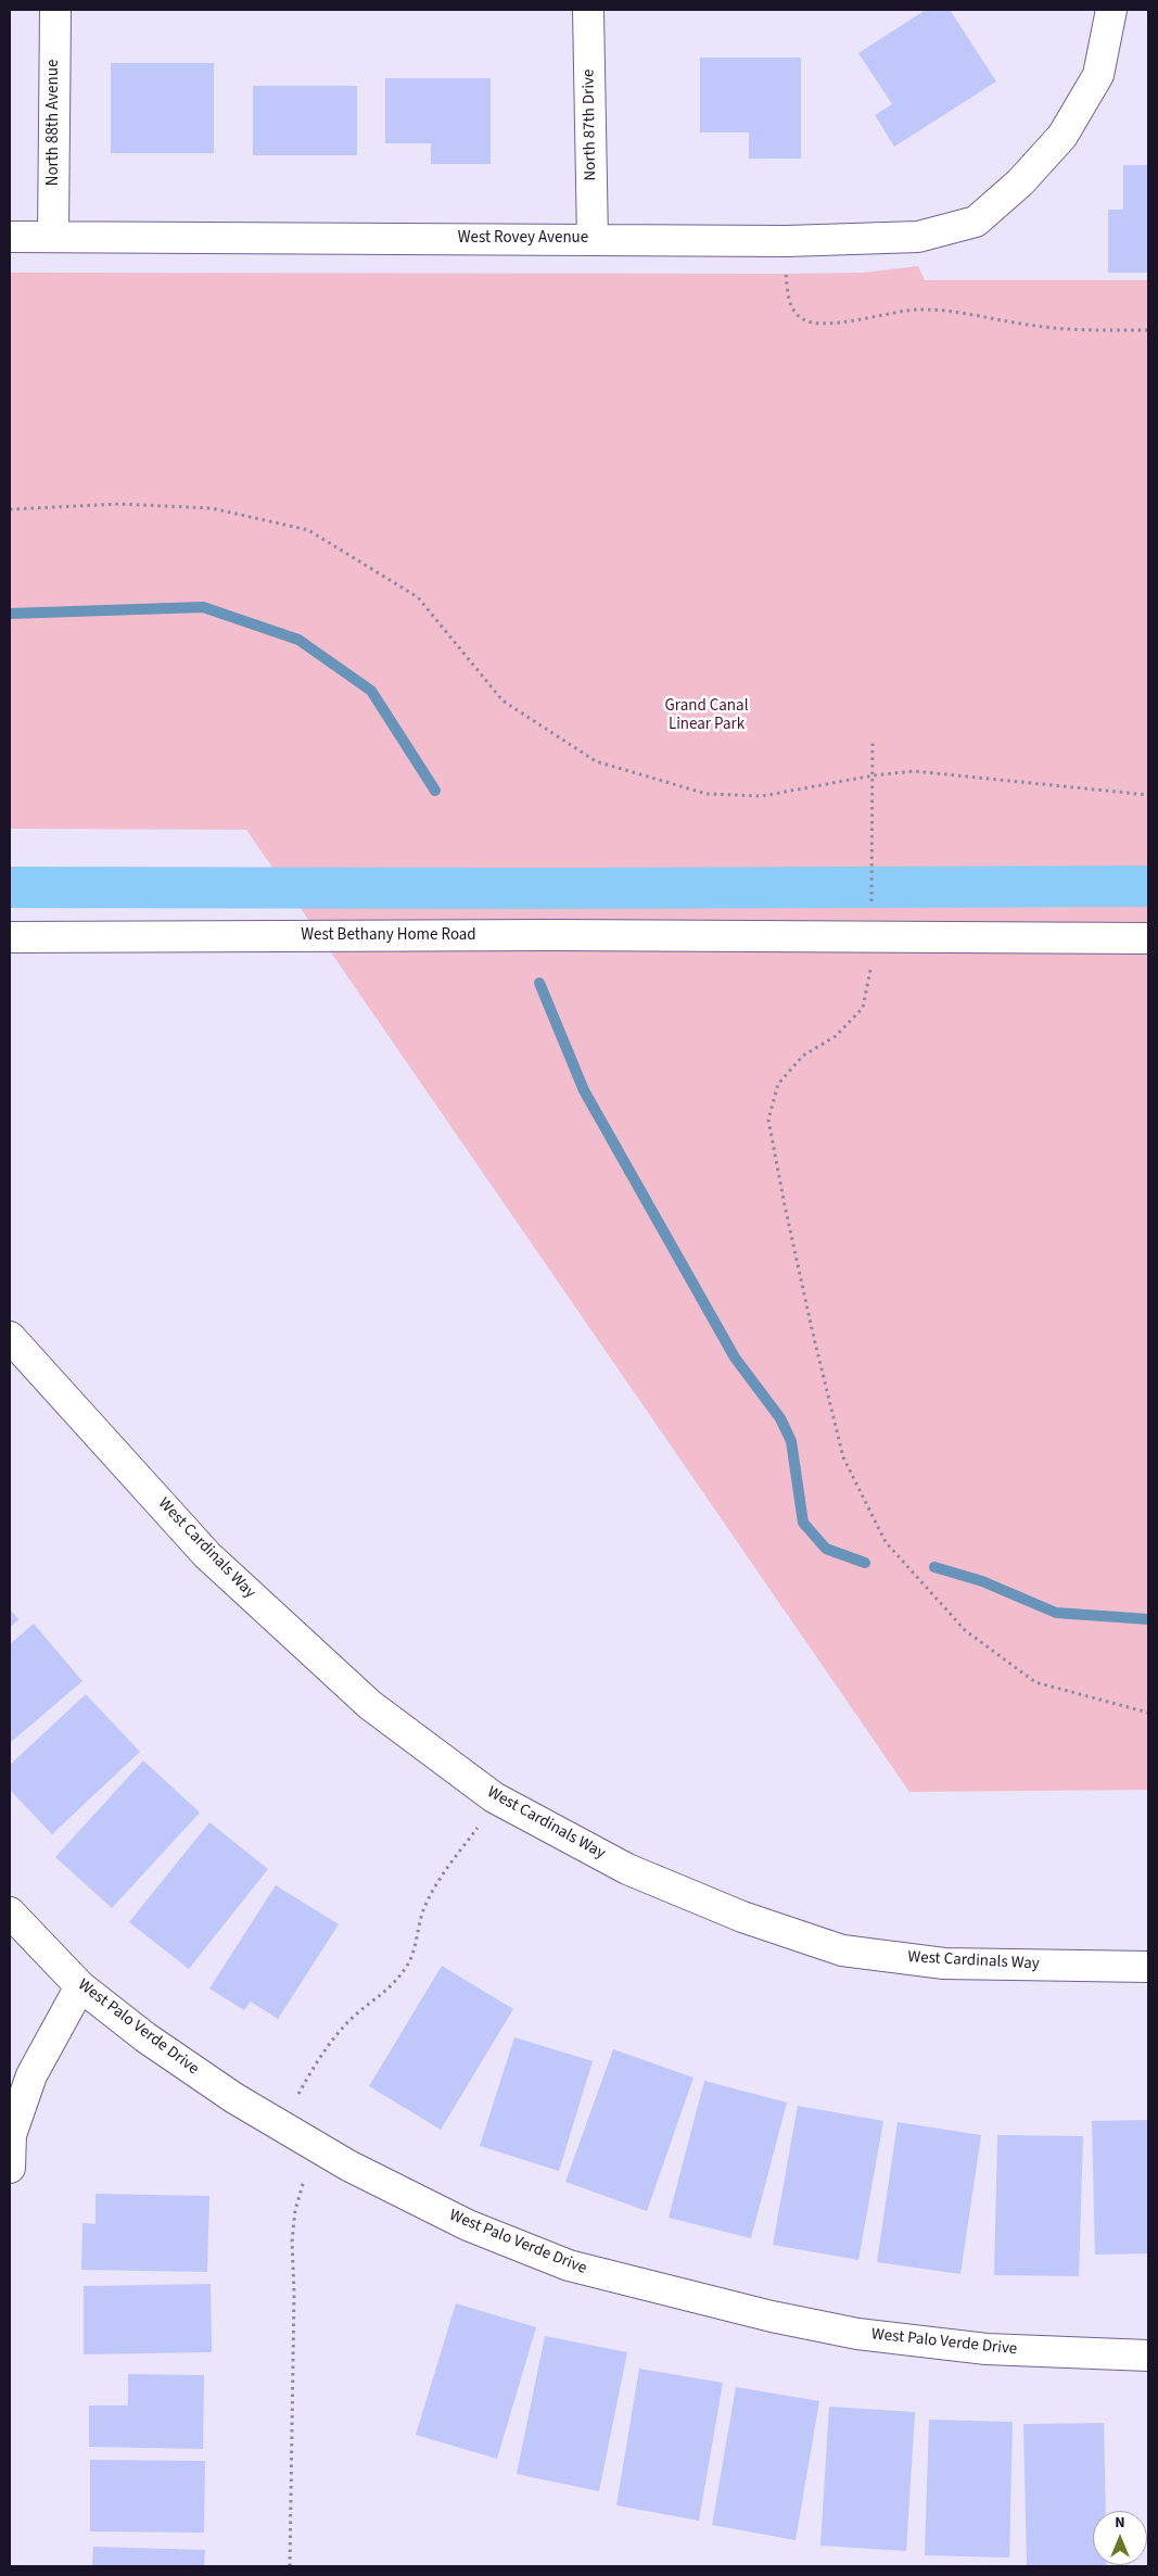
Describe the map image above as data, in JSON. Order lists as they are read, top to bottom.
{
  "streets": {
    "street": [
      "North 88th Avenue",
      "North 87th Drive",
      "West Rovey Avenue",
      "West Bethany Home Road",
      "West Cardinals Way",
      "West Palo Verde Drive"
    ]
  },
  "crossings": [
    ["North 88th Avenue", "West Rovey Avenue"],
    ["North 87th Drive", "West Rovey Avenue"]
  ],
  "parks": ["Grand Canal Linear Park"],
  "north": "top"
}
